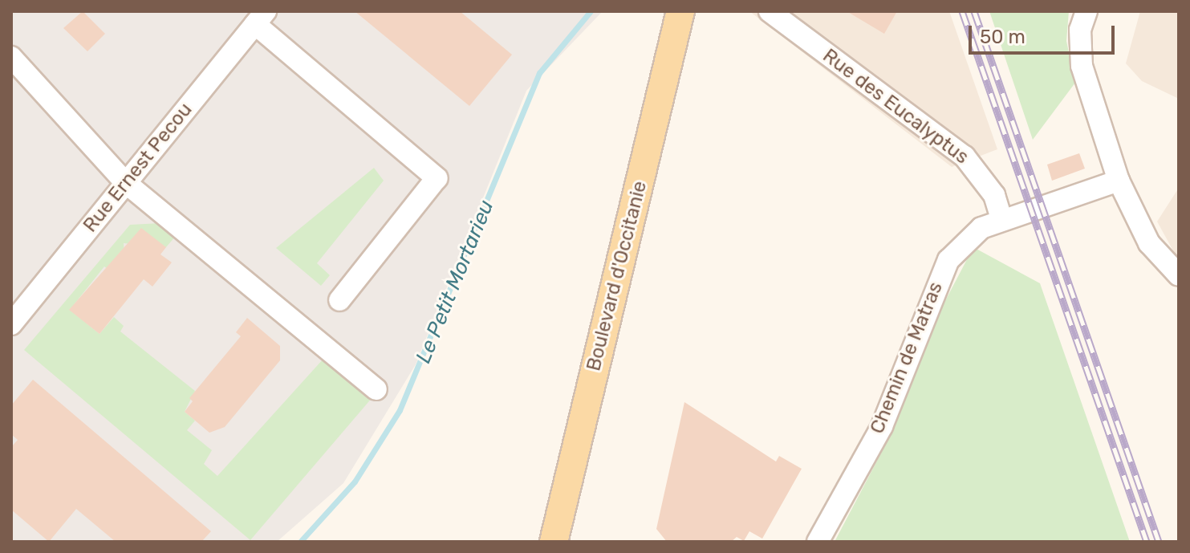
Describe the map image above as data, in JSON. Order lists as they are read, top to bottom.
{
  "streets": {
    "main road": ["Boulevard d'Occitanie"],
    "street": ["Rue des Eucalyptus", "Rue Ernest Pecou", "Chemin de Matras"]
  },
  "crossings": [
    ["Rue des Eucalyptus", "Chemin de Matras"]
  ],
  "water": ["Le Petit Mortarieu"],
  "scale_bar": "50 m"
}
